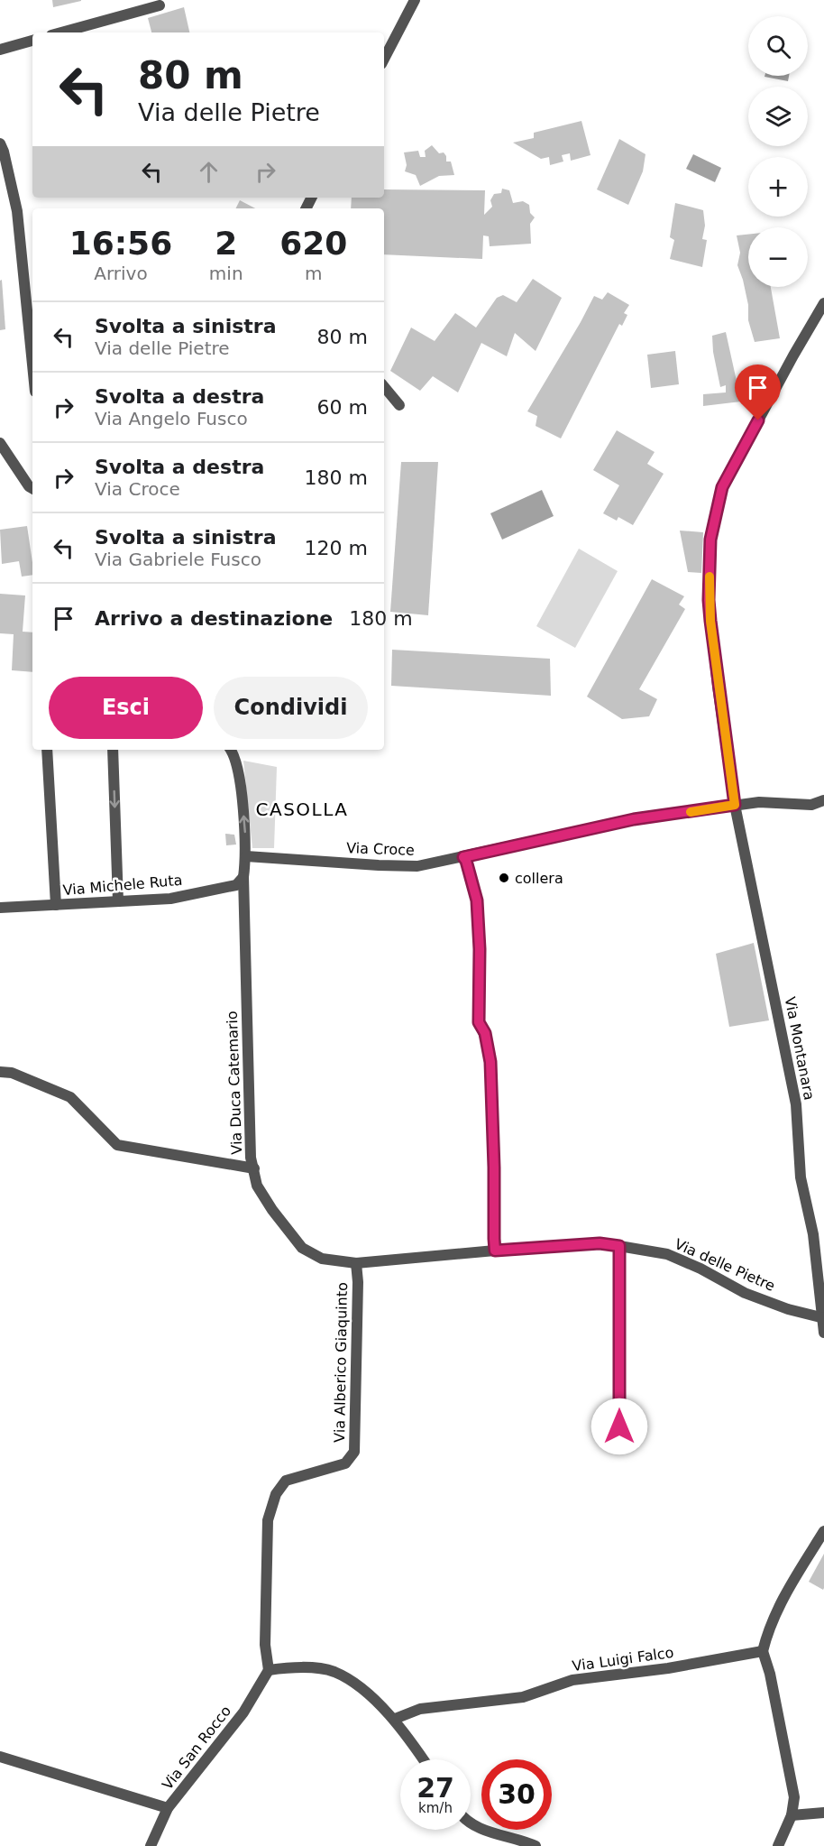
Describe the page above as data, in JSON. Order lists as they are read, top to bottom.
{
  "streets": {
    "street": [
      "Via Croce",
      "Via Michele Ruta",
      "Via Montanara",
      "Via Duca Catemario",
      "Via delle Pietre",
      "Via Alberico Giaquinto",
      "Via Luigi Falco",
      "Via San Rocco"
    ]
  },
  "crossings": [
    ["Via Croce", "Via Montanara"],
    ["Via Croce", "Via Duca Catemario"],
    ["Via Michele Ruta", "Via Duca Catemario"],
    ["Via Montanara", "Via delle Pietre"],
    ["Via Duca Catemario", "Via delle Pietre"],
    ["Via Duca Catemario", "Via Alberico Giaquinto"],
    ["Via delle Pietre", "Via Alberico Giaquinto"],
    ["Via Alberico Giaquinto", "Via San Rocco"]
  ],
  "districts": ["CASOLLA"],
  "places": ["collera"],
  "page": {
    "map_buttons": ["+", "−"],
    "turn": ["80 m", "Via delle Pietre"],
    "eta": [
      "16:56",
      "Arrivo",
      "2",
      "min",
      "620",
      "m"
    ],
    "list": [
      {
        "name": "Svolta a sinistra",
        "note": "Via delle Pietre",
        "value": "80 m"
      },
      {
        "name": "Svolta a destra",
        "note": "Via Angelo Fusco",
        "value": "60 m"
      },
      {
        "name": "Svolta a destra",
        "note": "Via Croce",
        "value": "180 m"
      },
      {
        "name": "Svolta a sinistra",
        "note": "Via Gabriele Fusco",
        "value": "120 m"
      },
      {
        "name": "Arrivo a destinazione",
        "value": "180 m"
      }
    ],
    "buttons": ["Esci", "Condividi"],
    "speed": "27 km/h",
    "limit": "30"
  }
}
